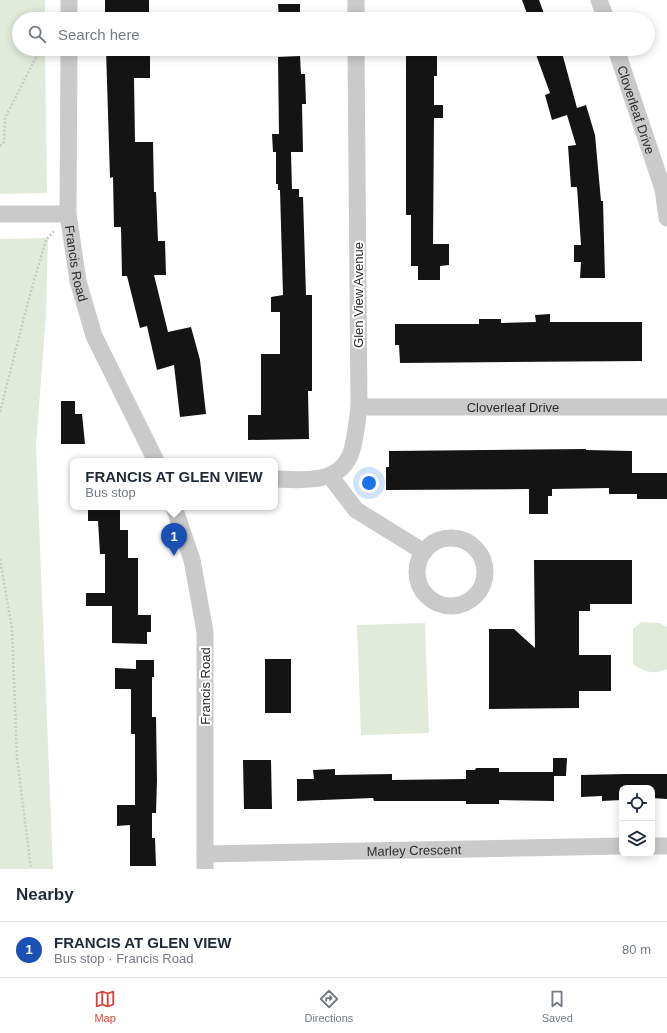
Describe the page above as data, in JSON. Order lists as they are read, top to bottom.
{
  "streets": {
    "street": [
      "Cloverleaf Drive",
      "Francis Road",
      "Glen View Avenue",
      "Marley Crescent"
    ]
  },
  "crossings": [
    ["Cloverleaf Drive", "Glen View Avenue"],
    ["Francis Road", "Marley Crescent"]
  ],
  "page": {
    "search": "Search here",
    "popup": ["FRANCIS AT GLEN VIEW", "Bus stop"],
    "pins": "1",
    "heading": "Nearby",
    "list": [
      {
        "mark": "1",
        "name": "FRANCIS AT GLEN VIEW",
        "note": "Bus stop · Francis Road",
        "value": "80 m"
      }
    ],
    "nav": ["Map", "Directions", "Saved"]
  }
}
